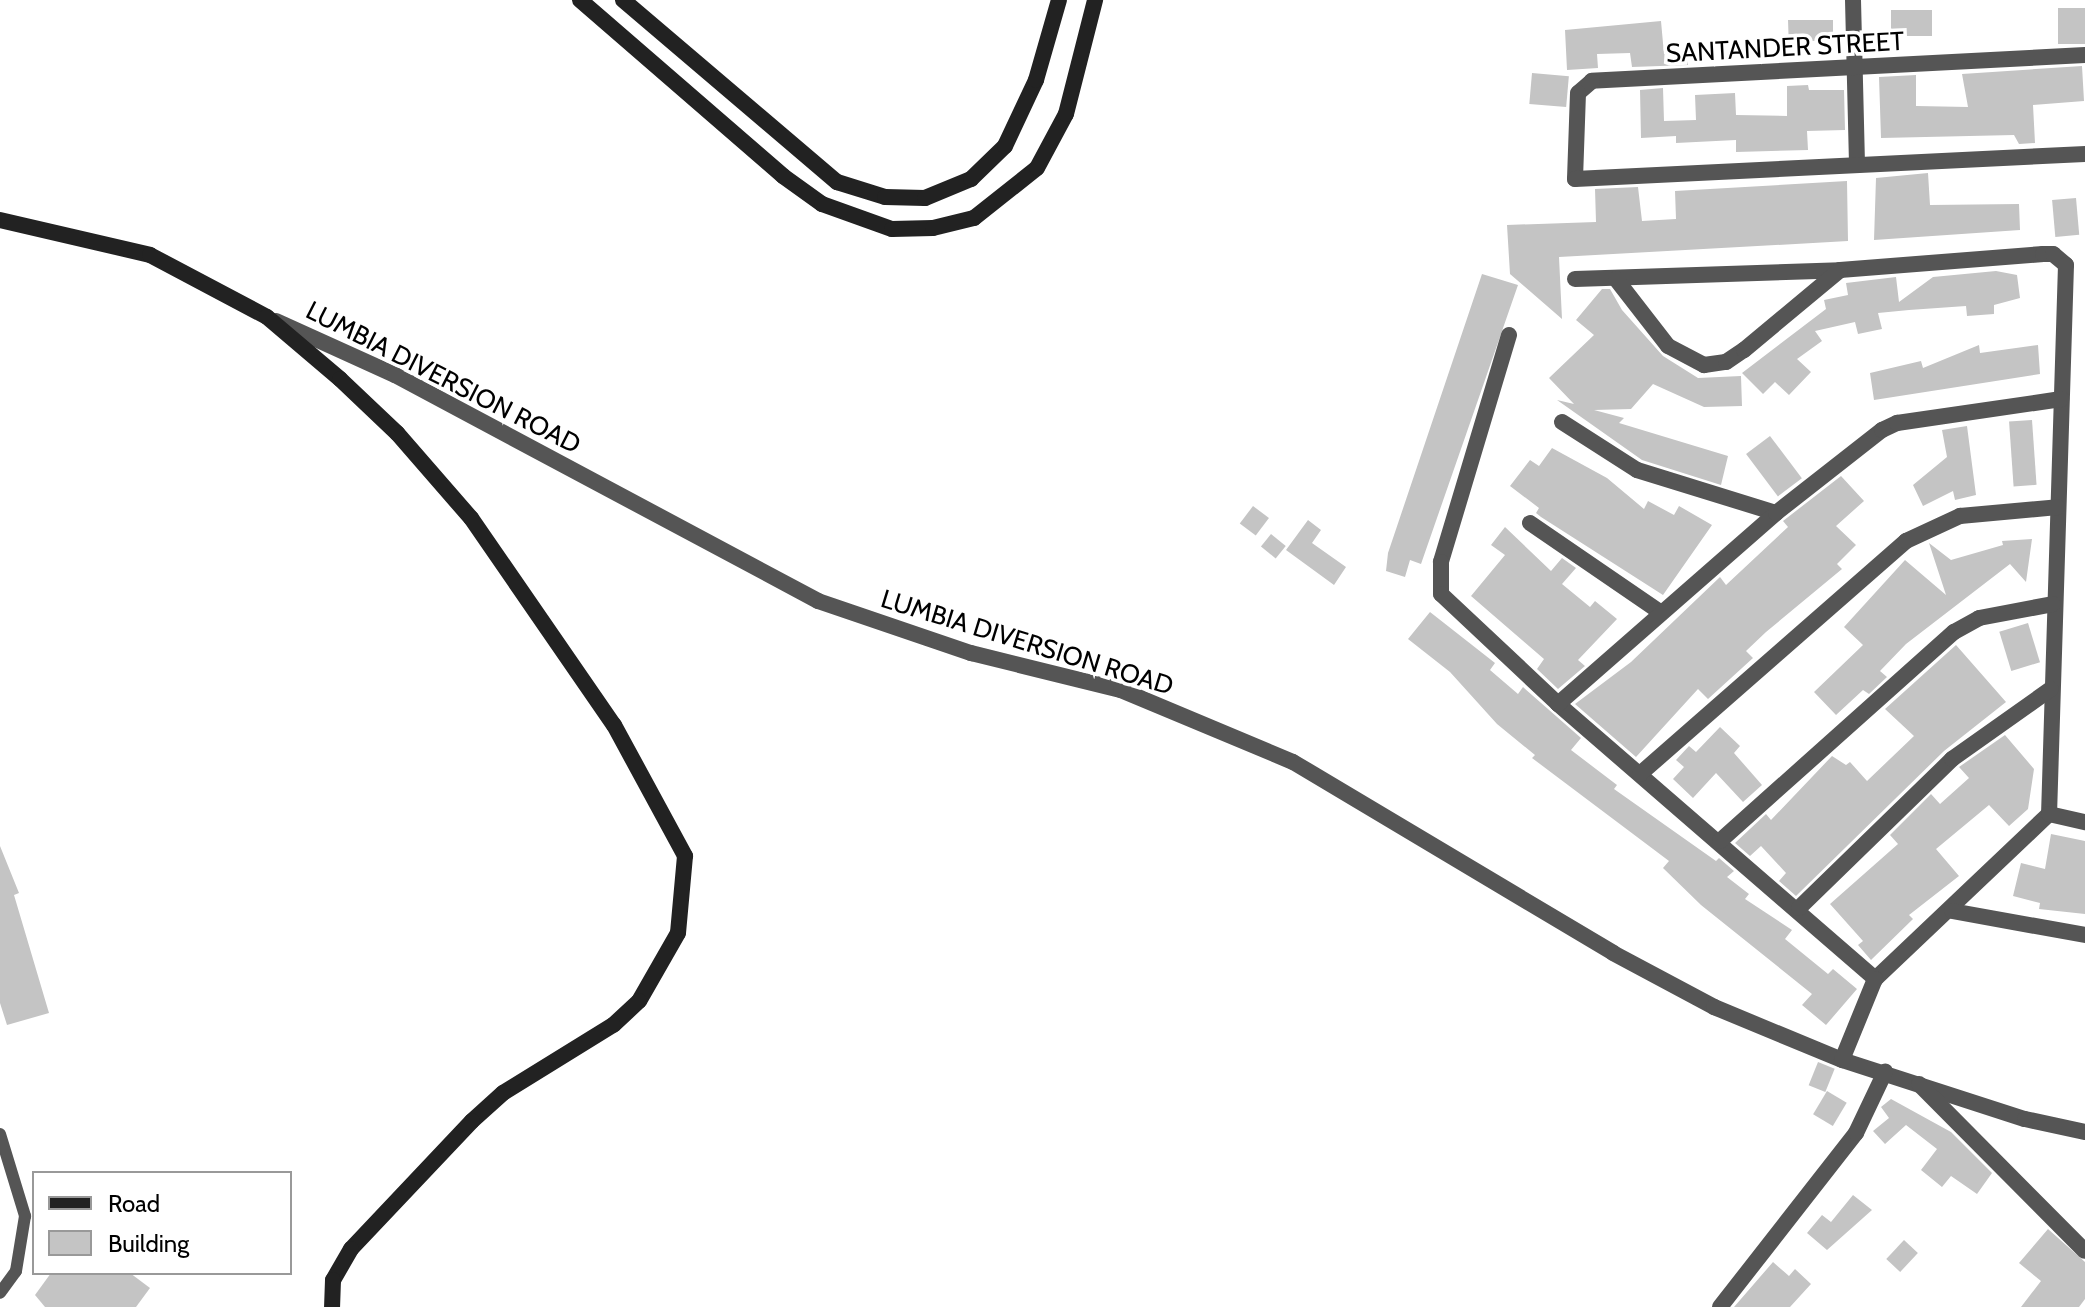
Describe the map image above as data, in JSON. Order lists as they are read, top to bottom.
{
  "streets": {
    "street": ["SANTANDER STREET", "LUMBIA DIVERSION ROAD"]
  },
  "legend": ["Road", "Building"]
}
